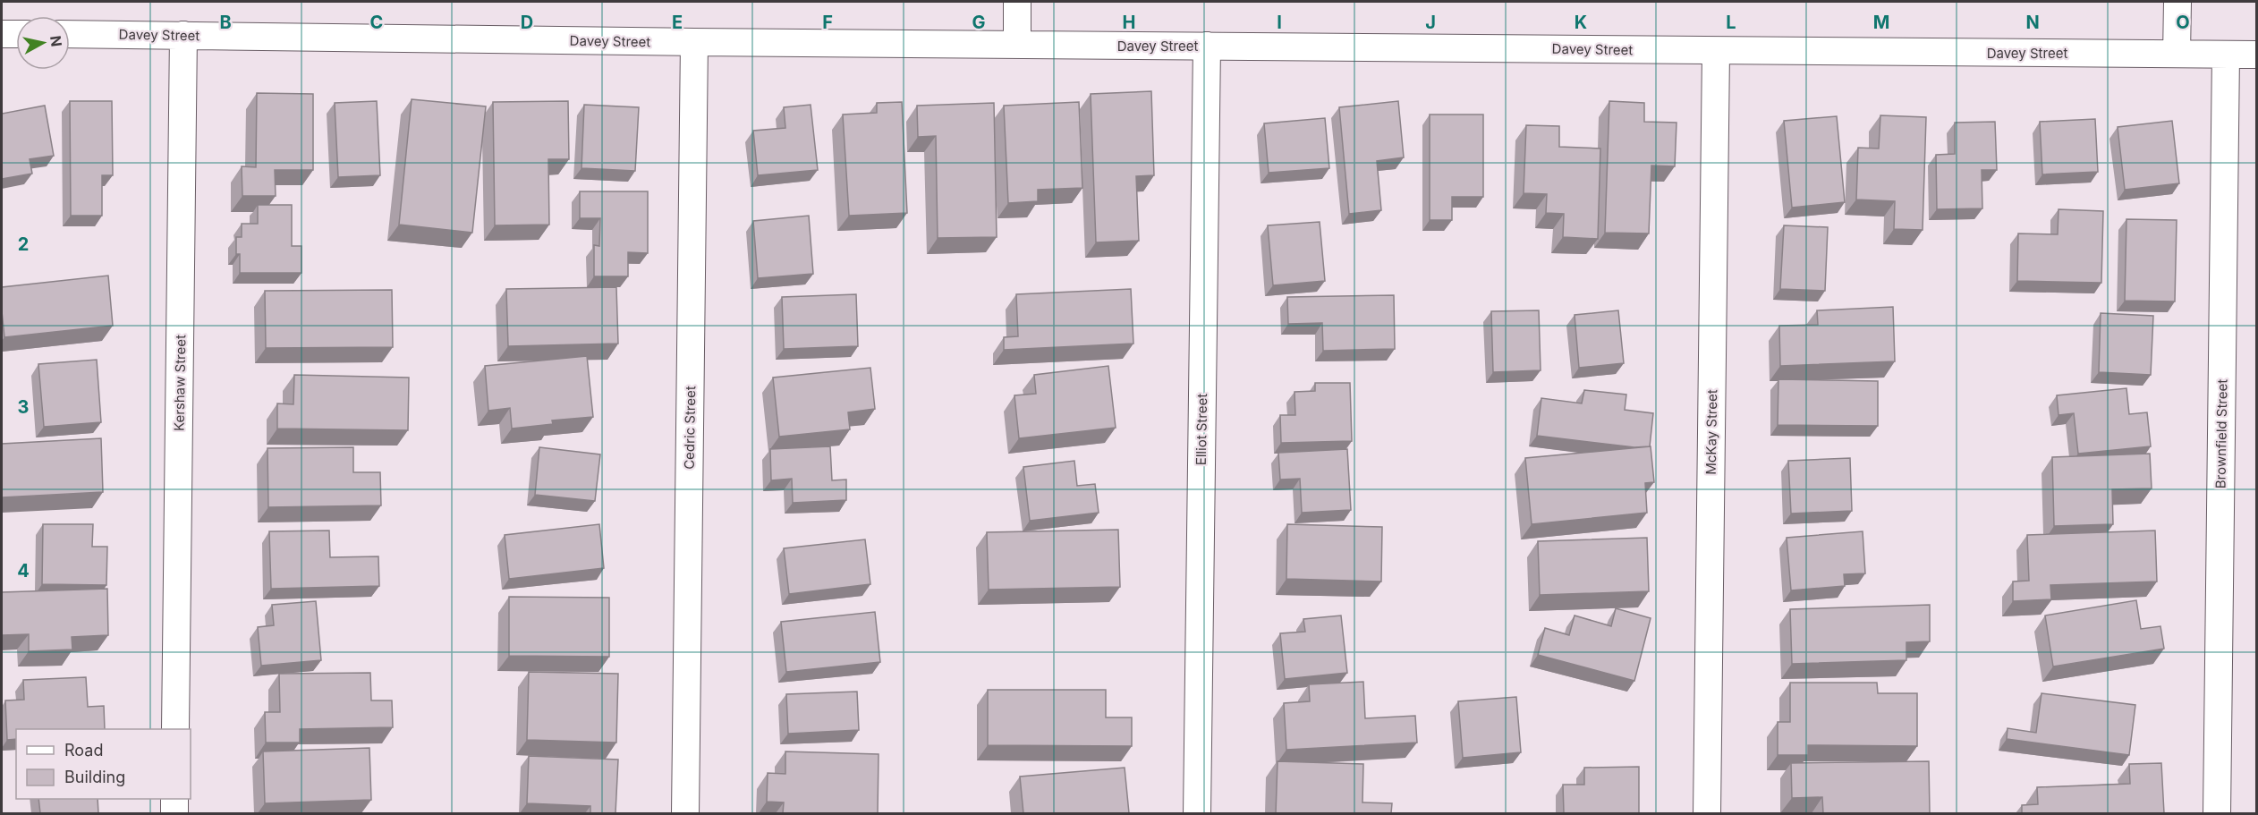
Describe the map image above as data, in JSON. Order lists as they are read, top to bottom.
{
  "streets": {
    "street": [
      "Davey Street",
      "Kershaw Street",
      "Cedric Street",
      "Elliot Street",
      "McKay Street",
      "Brownfield Street"
    ]
  },
  "crossings": [
    ["Davey Street", "Kershaw Street"],
    ["Davey Street", "Cedric Street"],
    ["Davey Street", "Elliot Street"],
    ["Davey Street", "McKay Street"],
    ["Davey Street", "Brownfield Street"]
  ],
  "legend": ["Road", "Building"],
  "north": "right",
  "grid": {
    "columns": [
      "B",
      "C",
      "D",
      "E",
      "F",
      "G",
      "H",
      "I",
      "J",
      "K",
      "L",
      "M",
      "N",
      "O"
    ],
    "rows": ["2", "3", "4"]
  }
}
